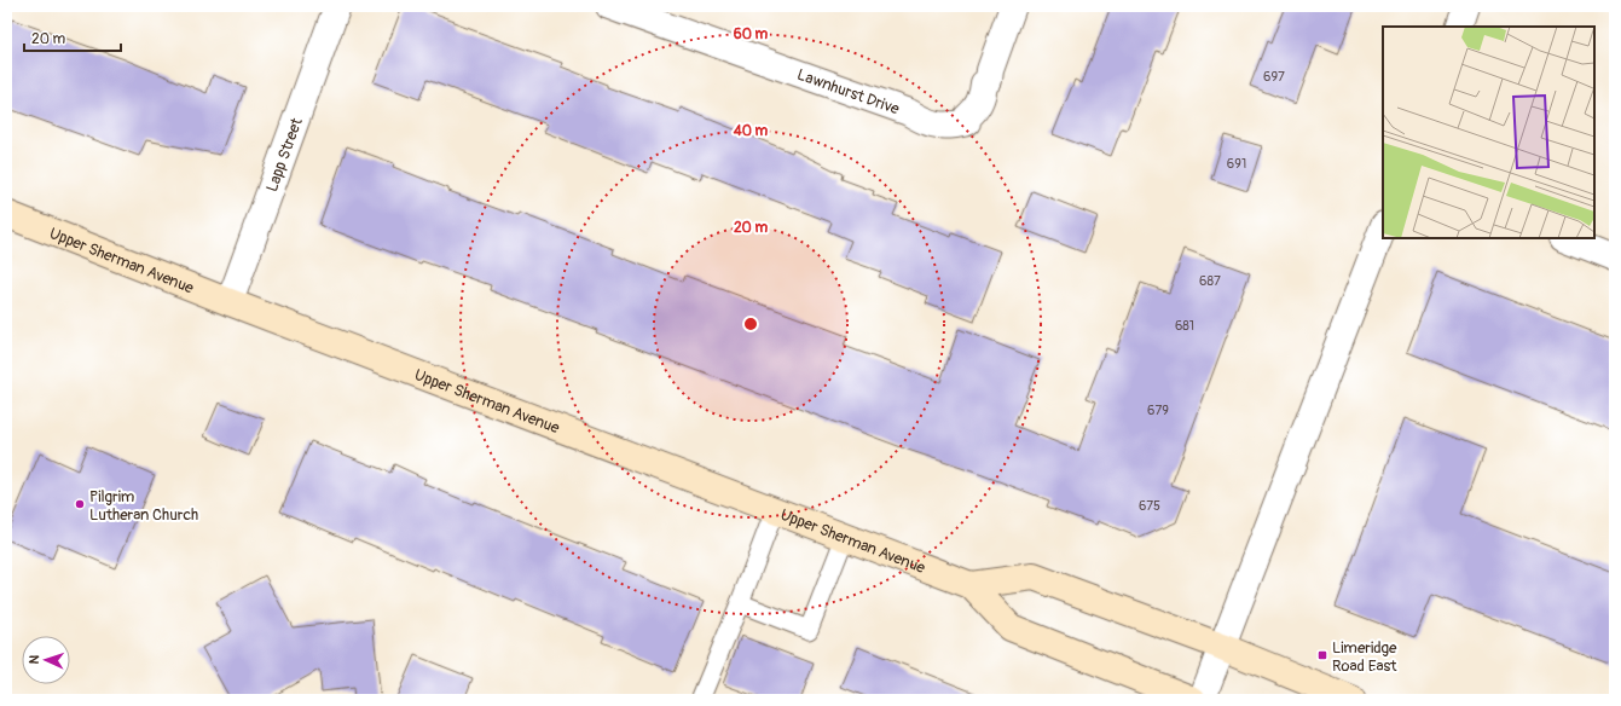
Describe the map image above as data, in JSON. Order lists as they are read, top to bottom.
{
  "streets": {
    "main road": ["Upper Sherman Avenue"],
    "street": ["Lawnhurst Drive", "Lapp Street"]
  },
  "crossings": [
    ["Lapp Street", "Upper Sherman Avenue"]
  ],
  "places": {
    "other": ["Pilgrim Lutheran Church"],
    "transit": ["Limeridge Road East"]
  },
  "house_numbers": [
    "697",
    "691",
    "687",
    "681",
    "679",
    "675"
  ],
  "scale_bar": "20 m",
  "north": "left",
  "rings": ["60 m", "40 m", "20 m"]
}
